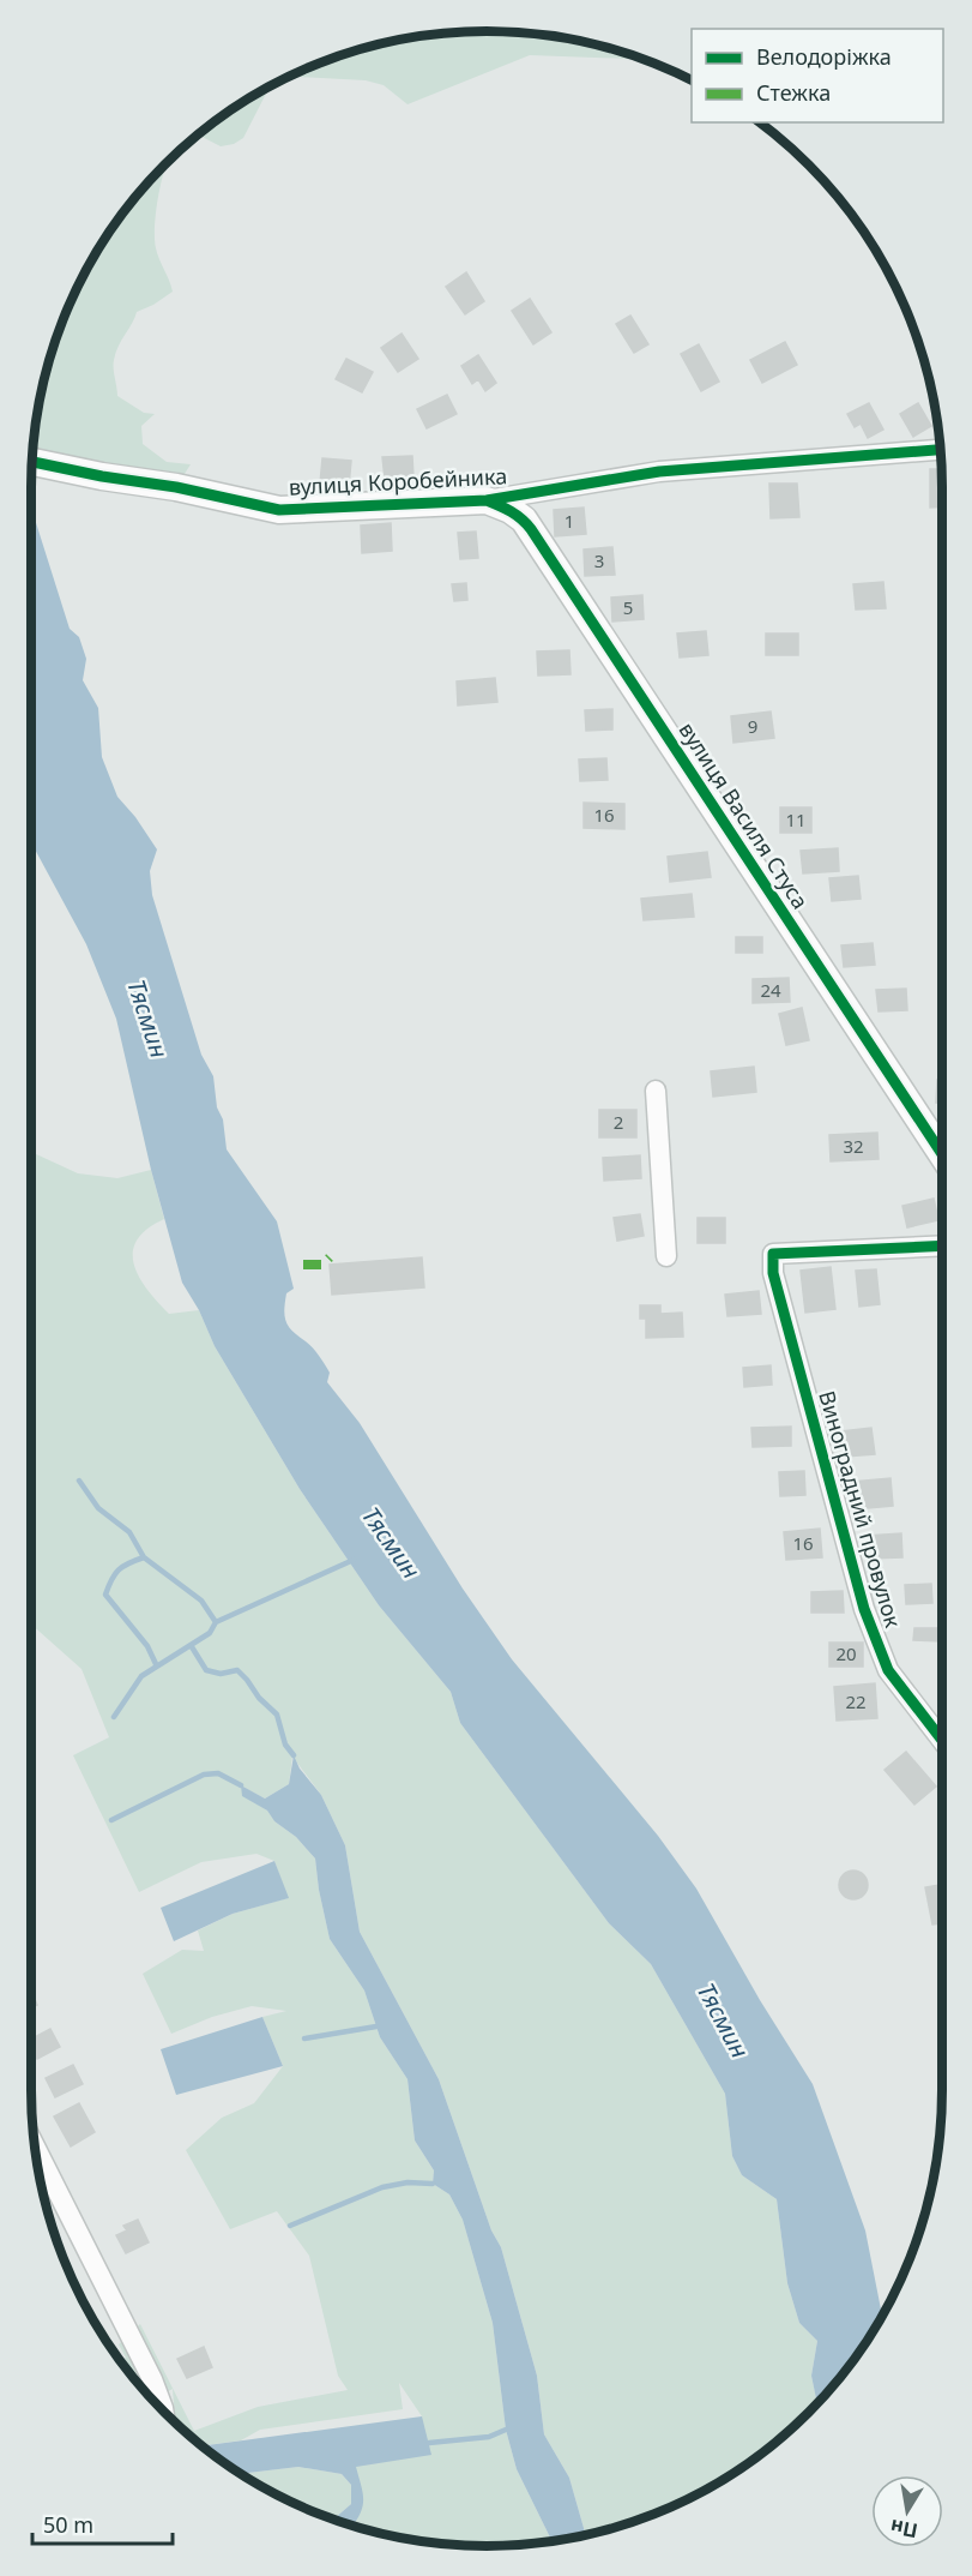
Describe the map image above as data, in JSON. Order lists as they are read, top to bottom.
{
  "streets": {
    "street": ["вулиця Коробейника", "вулиця Василя Стуса", "Виноградний провулок"]
  },
  "crossings": [
    ["вулиця Коробейника", "вулиця Василя Стуса"]
  ],
  "water": ["Тясмин"],
  "house_numbers": [
    "1",
    "3",
    "5",
    "9",
    "16",
    "11",
    "24",
    "2",
    "32",
    "16",
    "20",
    "22"
  ],
  "legend": ["Велодоріжка", "Стежка"],
  "scale_bar": "50 m",
  "north": "bottom"
}
